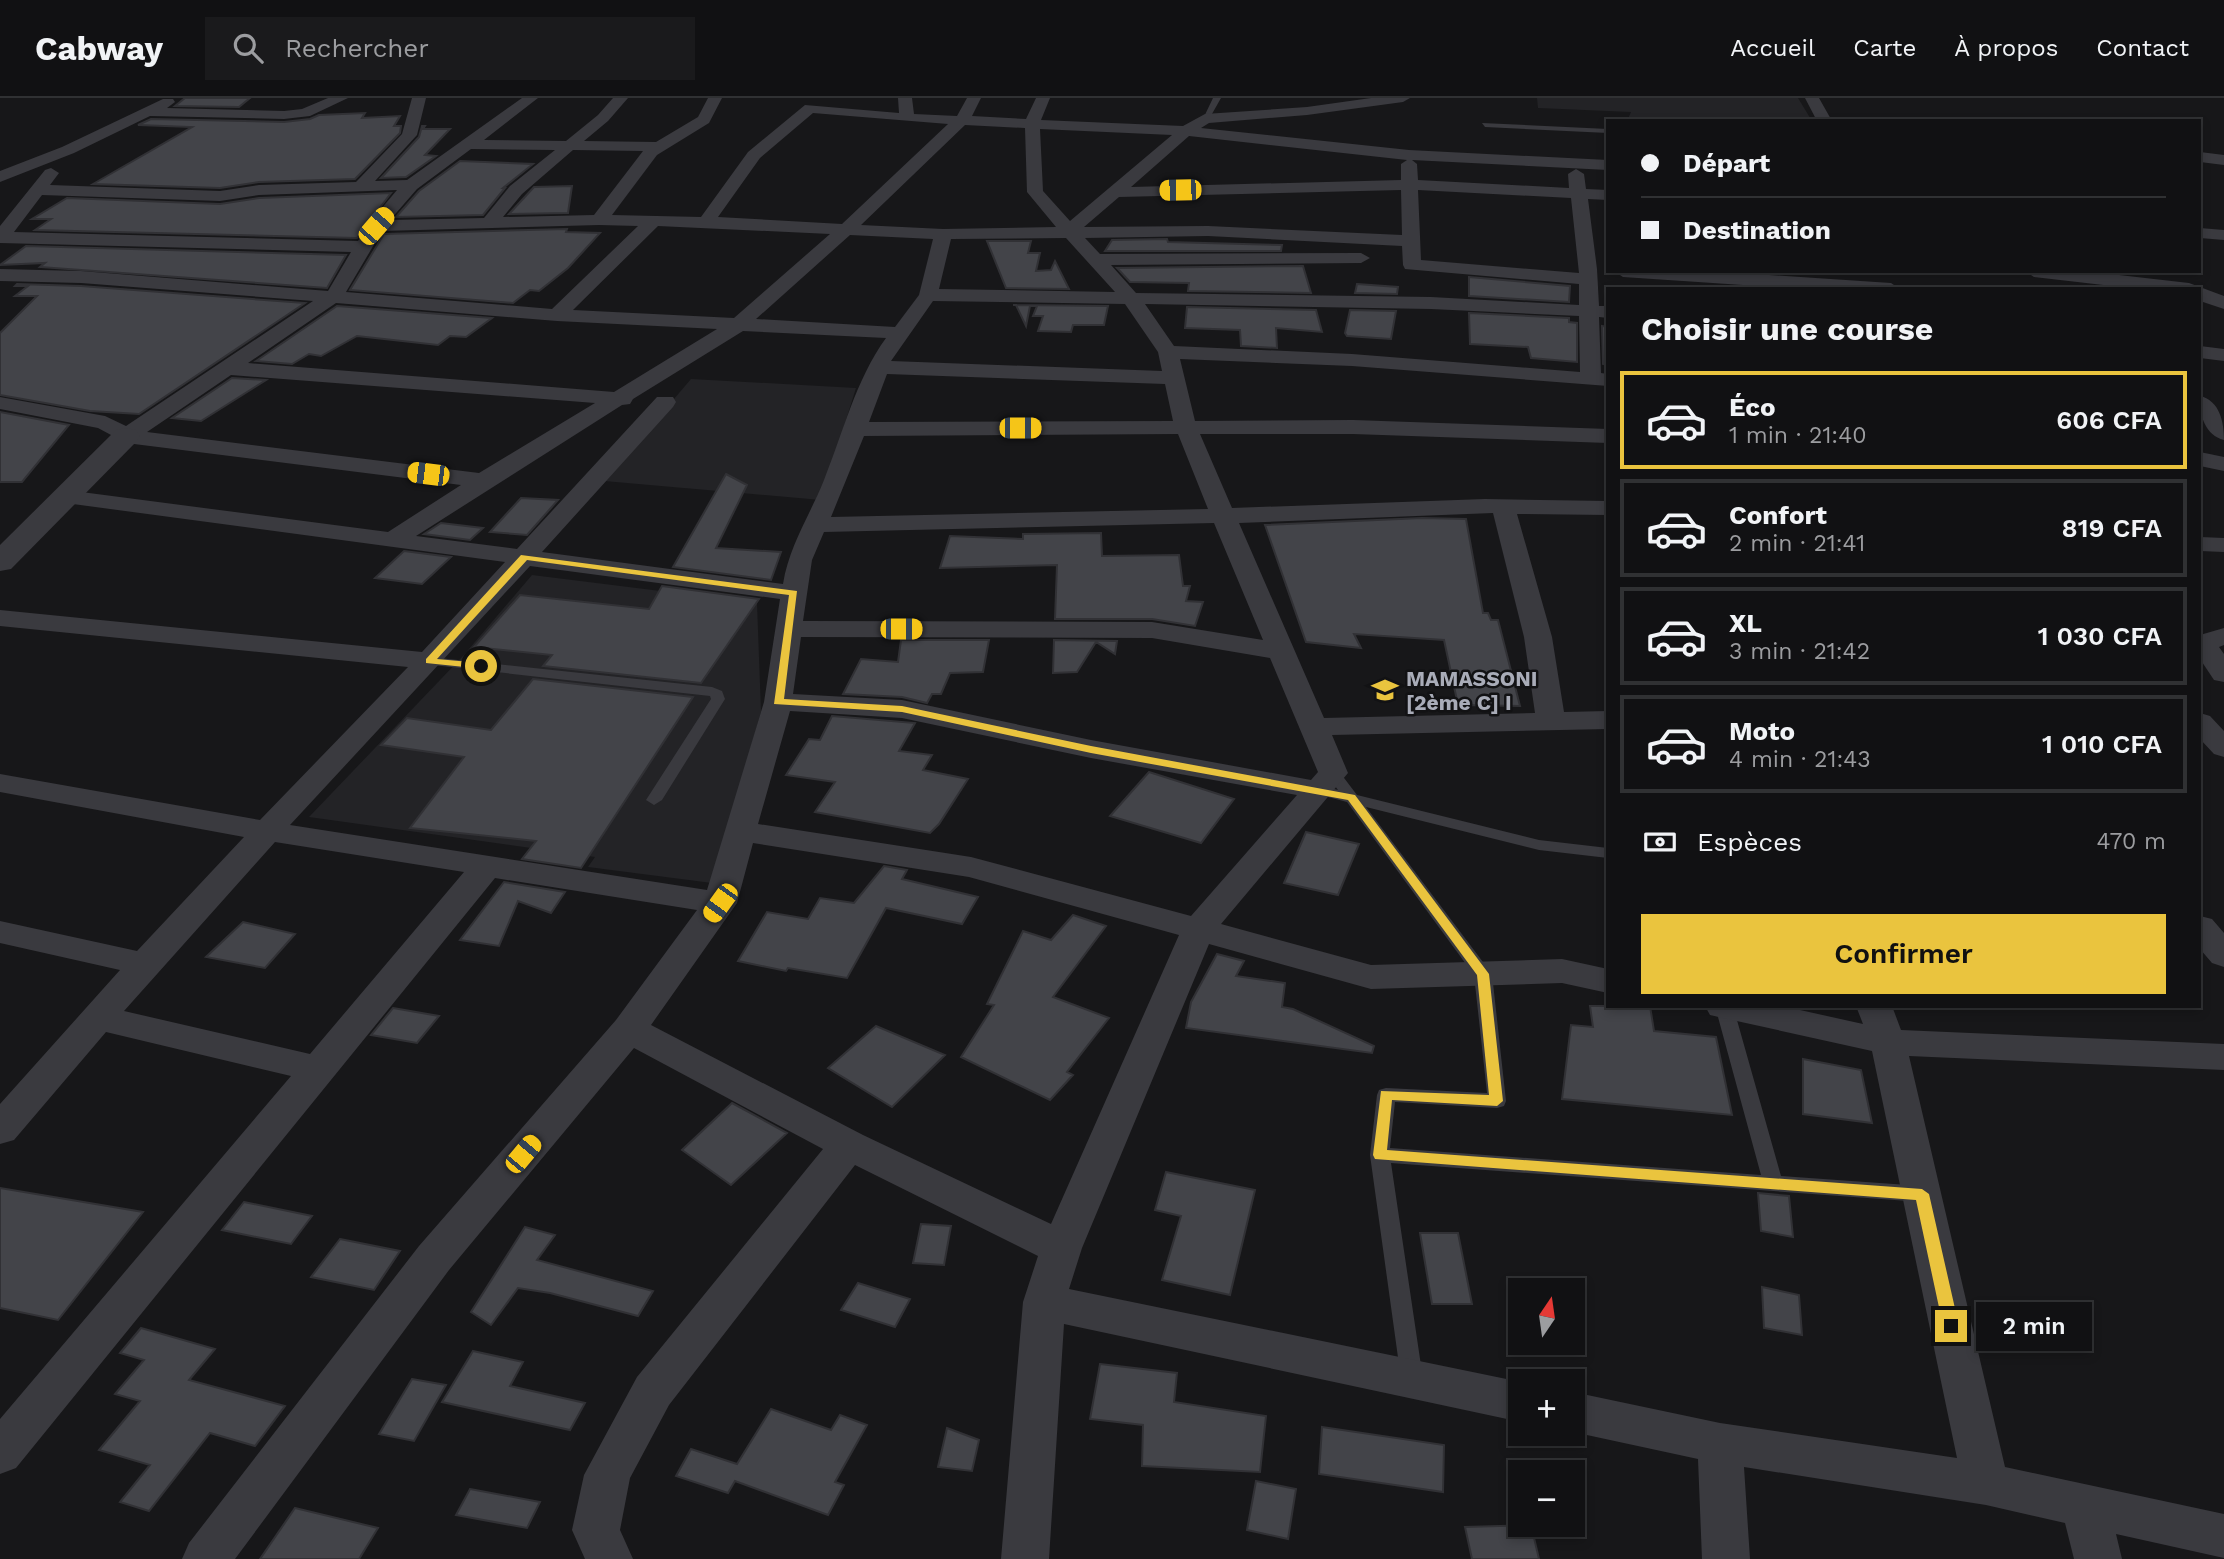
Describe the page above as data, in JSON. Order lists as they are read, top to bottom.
{
  "places": {
    "school or university": ["MAMASSONI [2ème C] I"]
  },
  "north": "top",
  "page": {
    "header": "Cabway",
    "search": "Rechercher",
    "nav": [
      "Accueil",
      "Carte",
      "À propos",
      "Contact"
    ],
    "banner": ["Départ", "Destination"],
    "heading": "Choisir une course",
    "list": [
      {
        "name": "Éco",
        "note": "1 min · 21:40",
        "value": "606 CFA"
      },
      {
        "name": "Confort",
        "note": "2 min · 21:41",
        "value": "819 CFA"
      },
      {
        "name": "XL",
        "note": "3 min · 21:42",
        "value": "1 030 CFA"
      },
      {
        "name": "Moto",
        "note": "4 min · 21:43",
        "value": "1 010 CFA"
      }
    ],
    "pay": ["Espèces", "470 m"],
    "buttons": "Confirmer",
    "map_buttons": ["+", "−"],
    "bubble": "2 min"
  }
}
